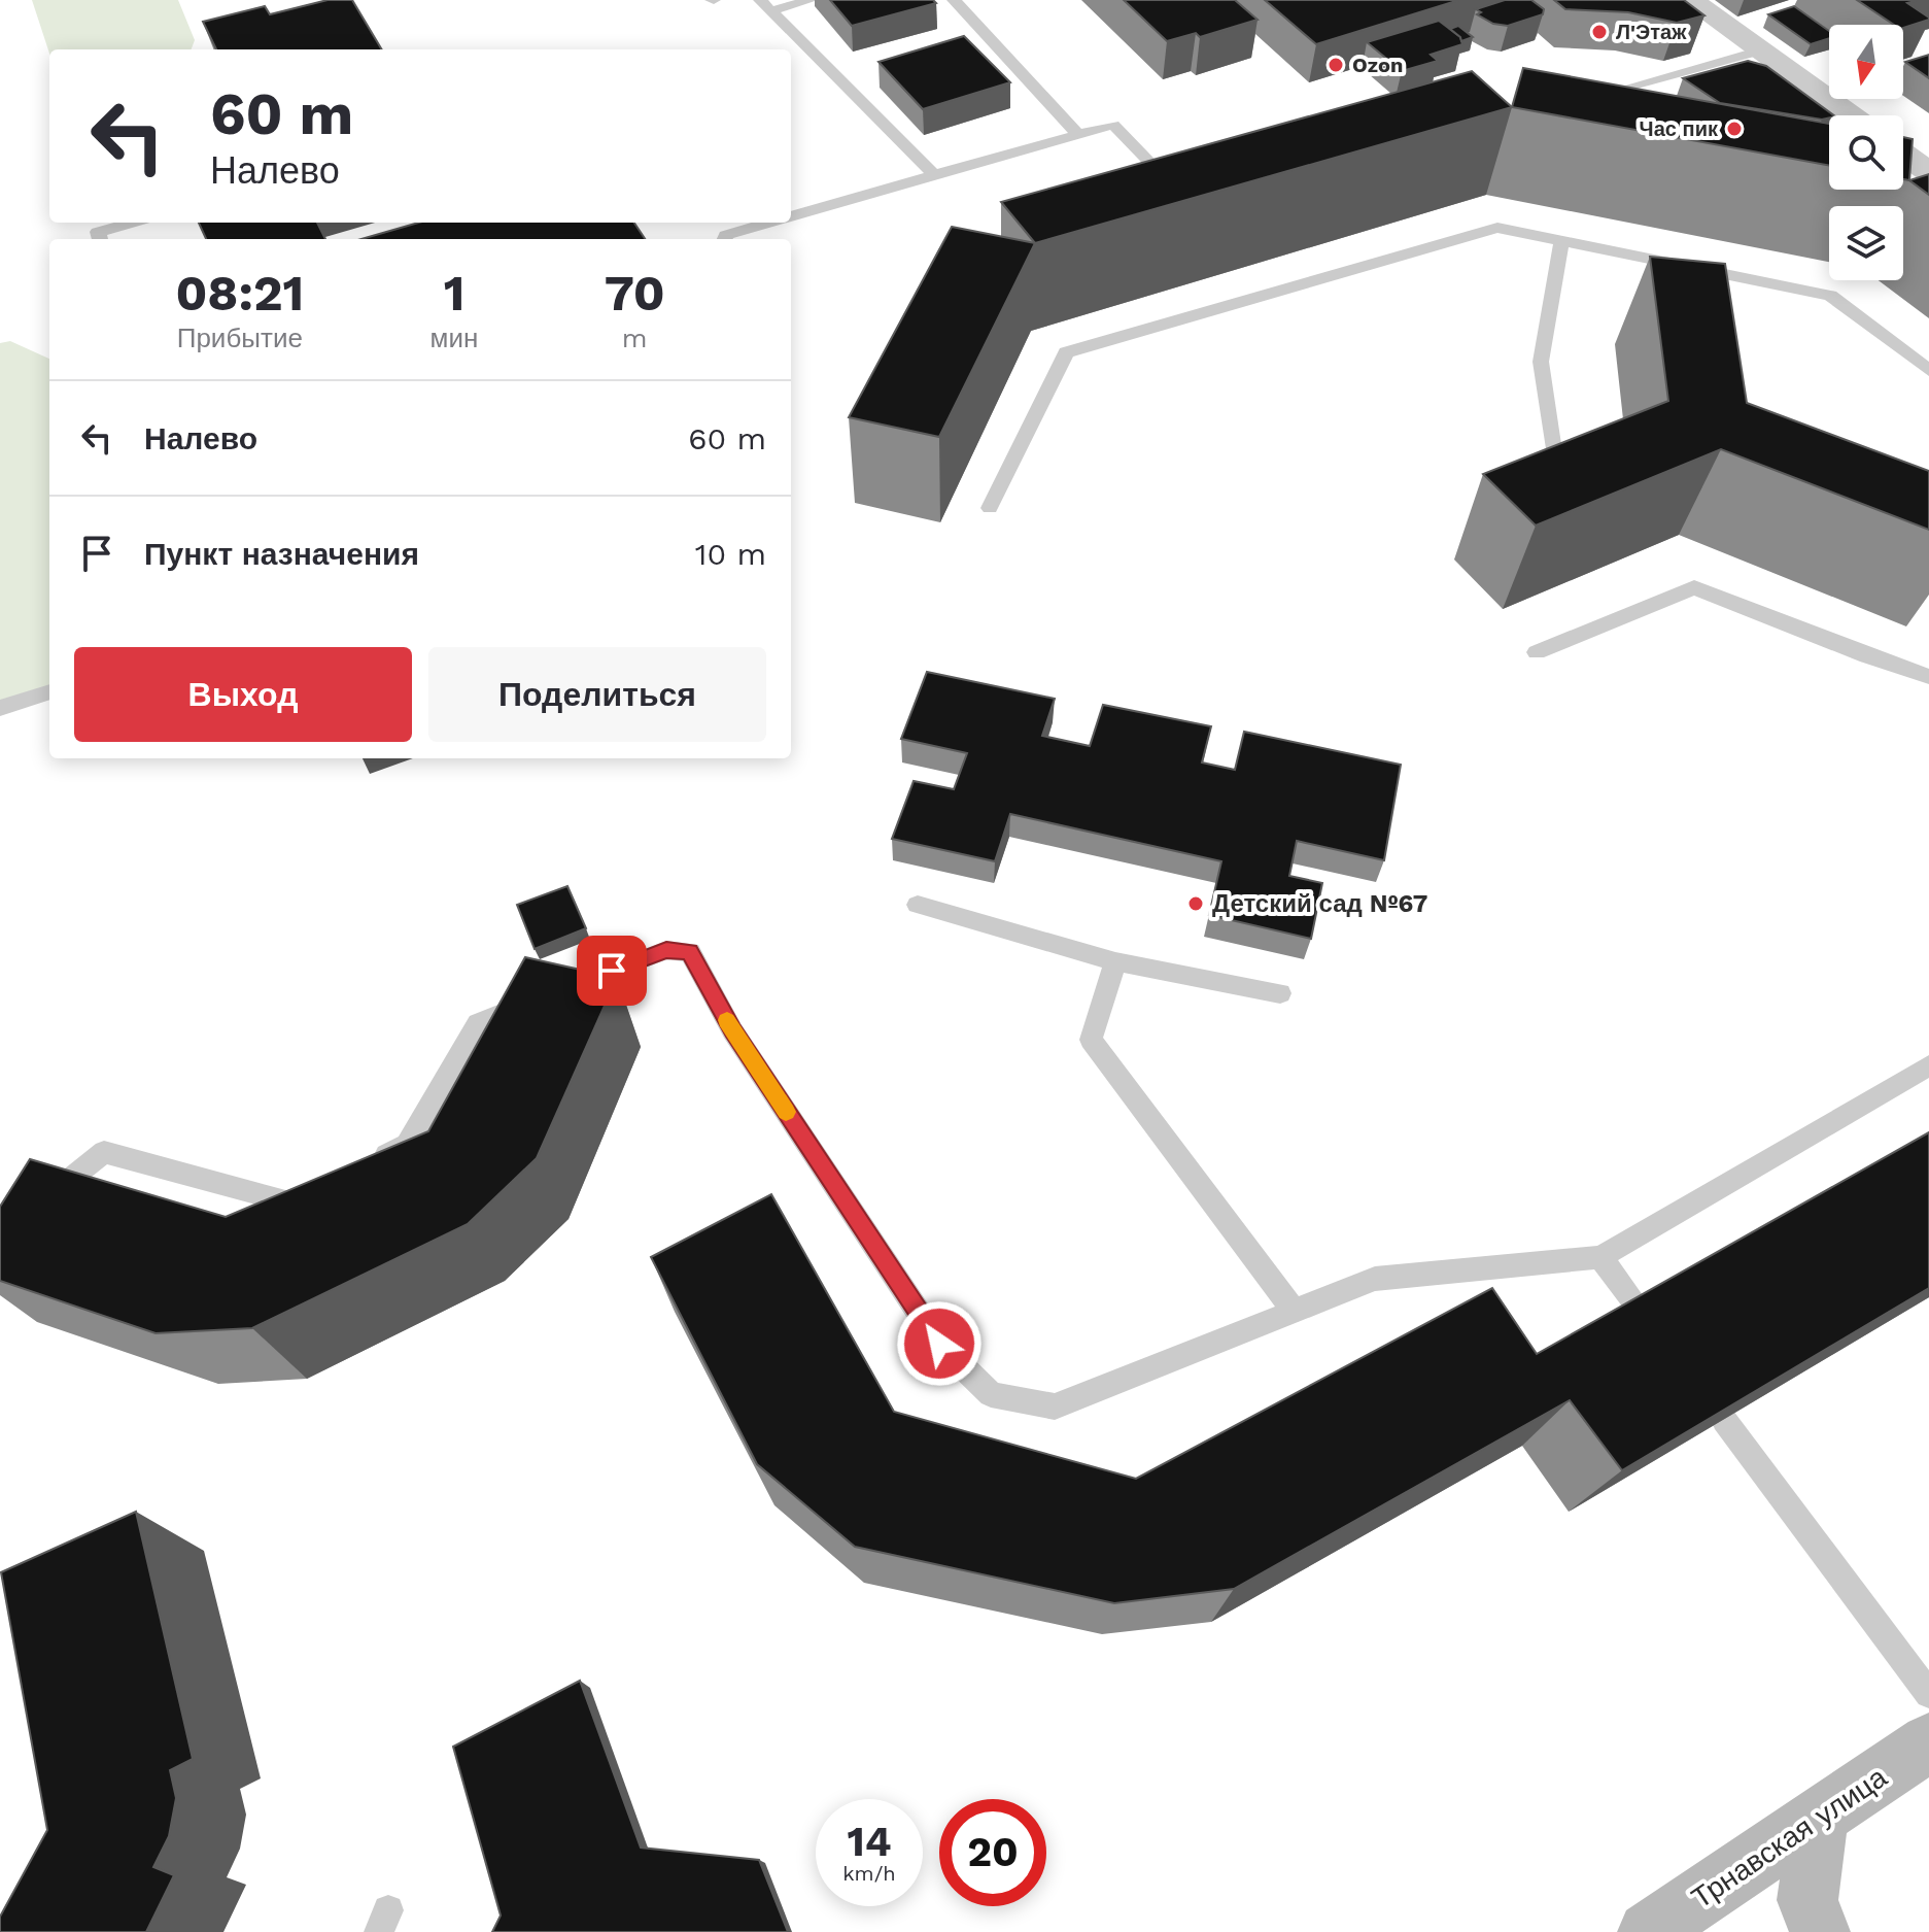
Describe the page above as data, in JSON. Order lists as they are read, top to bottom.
{
  "streets": {
    "main road": ["Трнавская улица"]
  },
  "places": [
    "Л'Этаж",
    "Ozon",
    "Час пик",
    "Детский сад №67"
  ],
  "north": "bottom",
  "page": {
    "turn": ["60 m", "Налево"],
    "eta": [
      "08:21",
      "Прибытие",
      "1",
      "мин",
      "70",
      "m"
    ],
    "list": [
      {
        "name": "Налево",
        "value": "60 m"
      },
      {
        "name": "Пункт назначения",
        "value": "10 m"
      }
    ],
    "buttons": ["Выход", "Поделиться"],
    "speed": "14 km/h",
    "limit": "20"
  }
}
